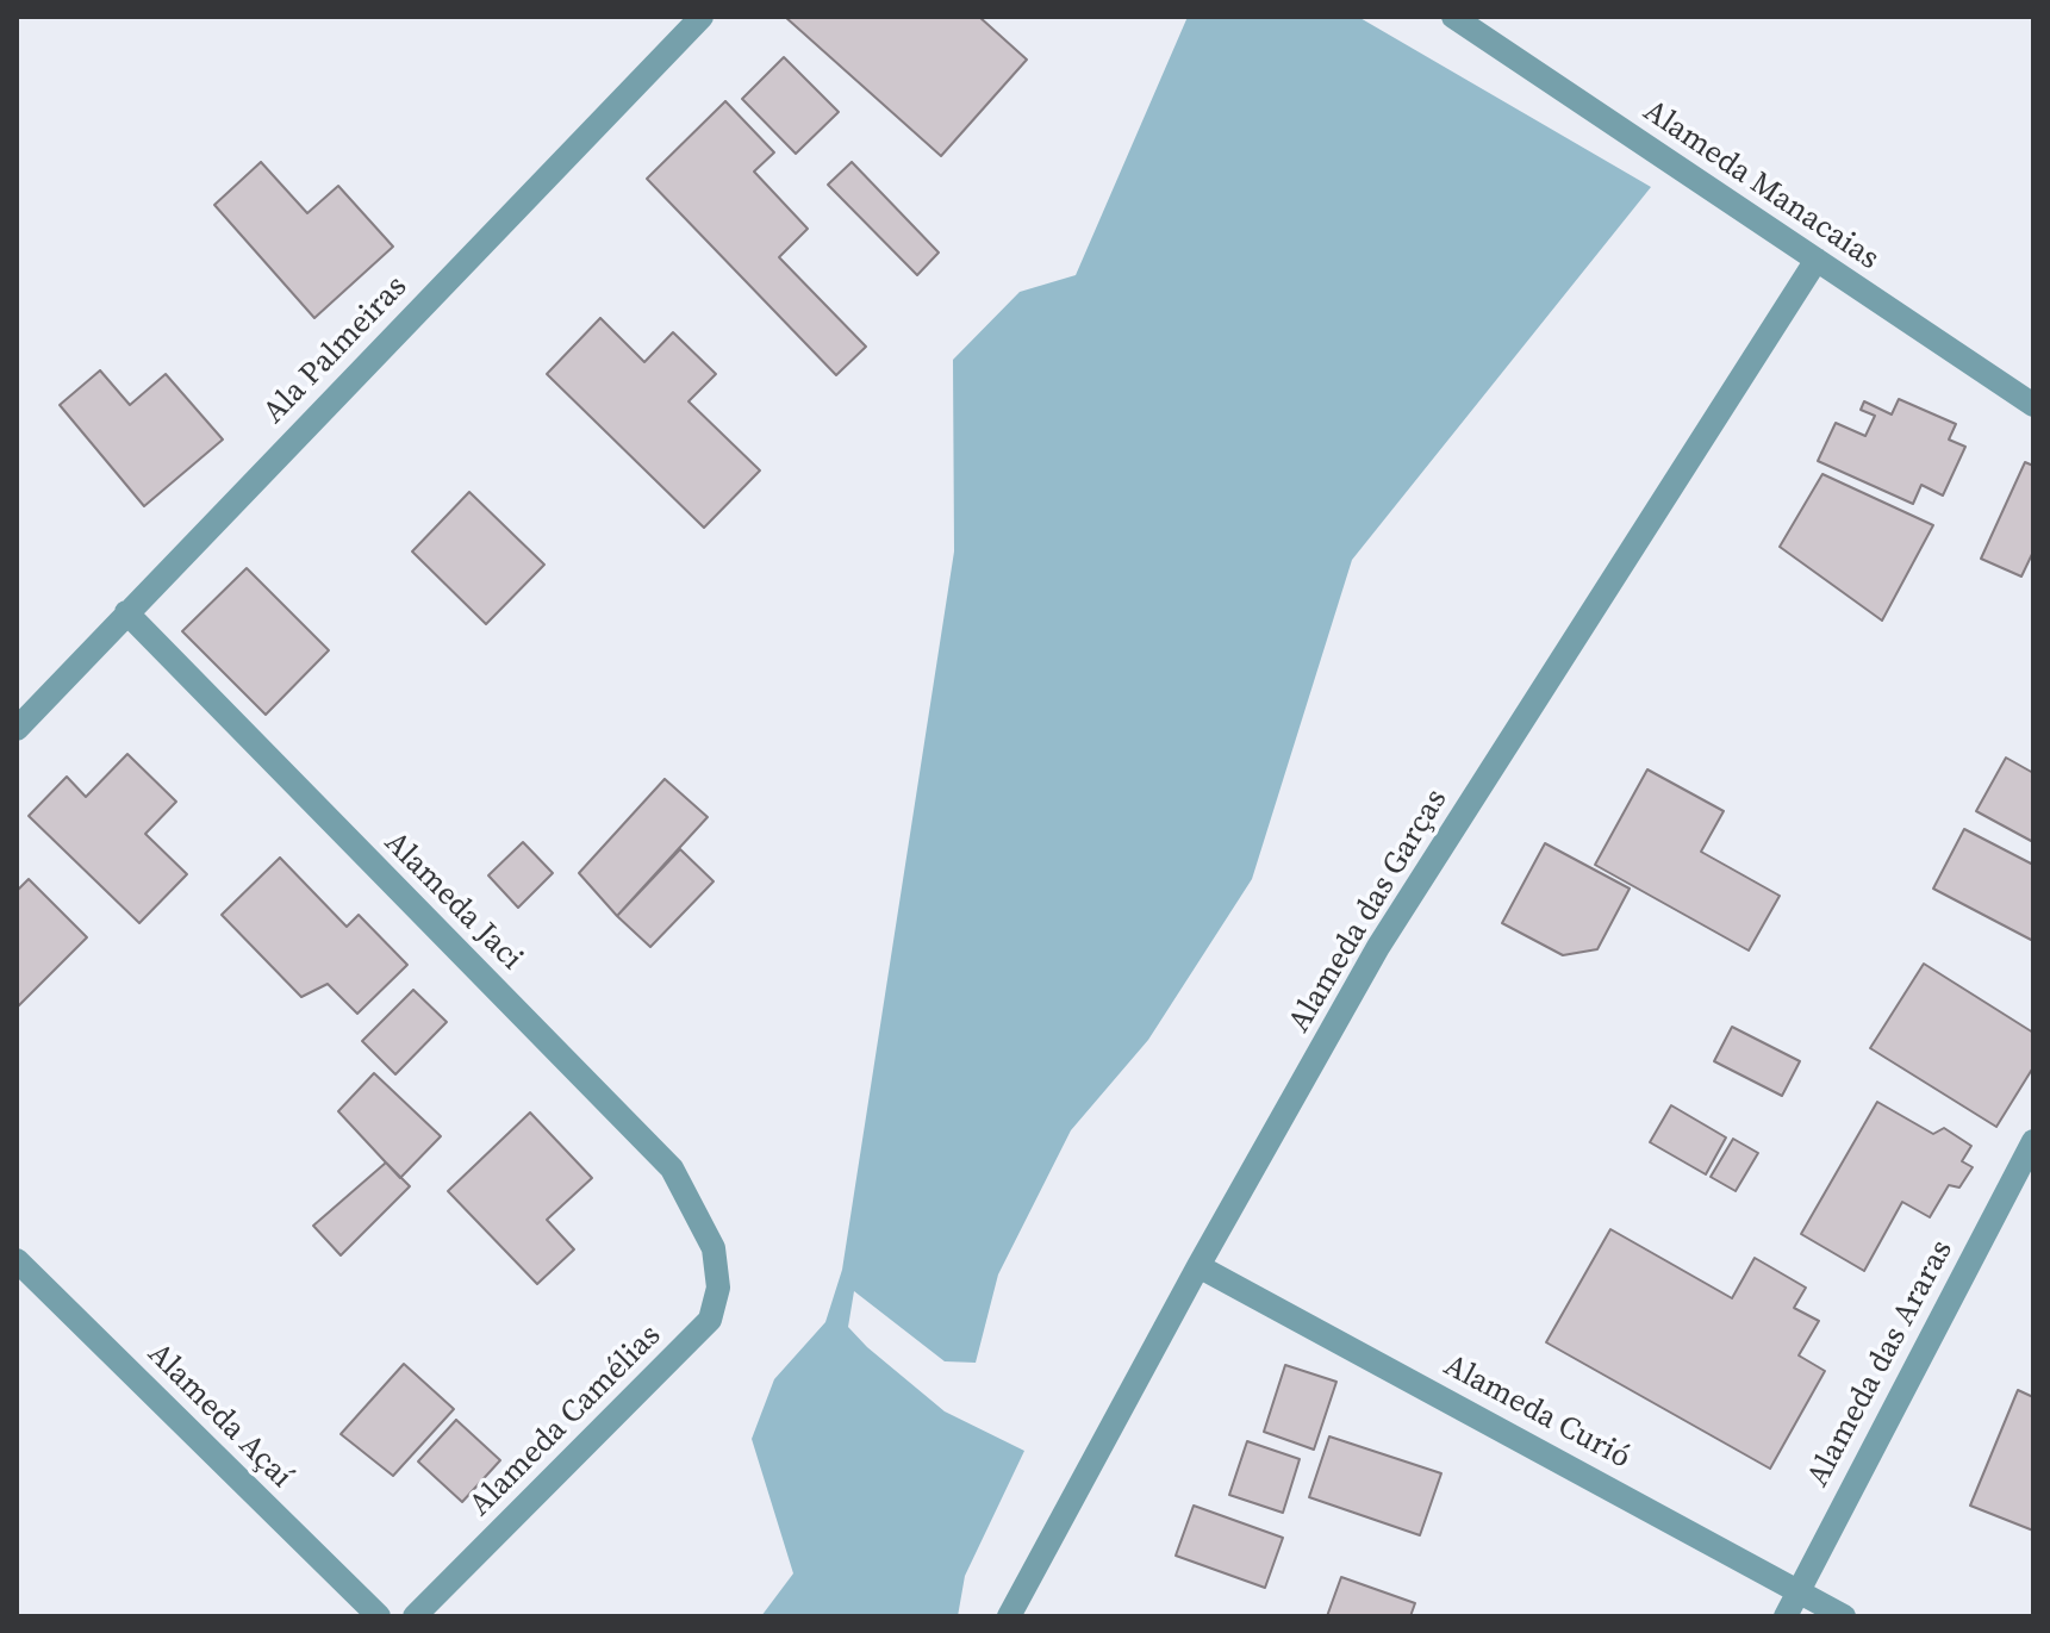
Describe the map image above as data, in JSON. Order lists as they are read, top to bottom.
{
  "streets": {
    "street": [
      "Alameda Manacaias",
      "Ala Palmeiras",
      "Alameda Jaci",
      "Alameda das Garças",
      "Alameda das Araras",
      "Alameda Curió",
      "Alameda Açaí",
      "Alameda Camélias"
    ]
  },
  "crossings": [
    ["Alameda Manacaias", "Alameda das Garças"],
    ["Ala Palmeiras", "Alameda Jaci"],
    ["Alameda Jaci", "Alameda Camélias"],
    ["Alameda das Garças", "Alameda Curió"],
    ["Alameda das Araras", "Alameda Curió"]
  ]
}
